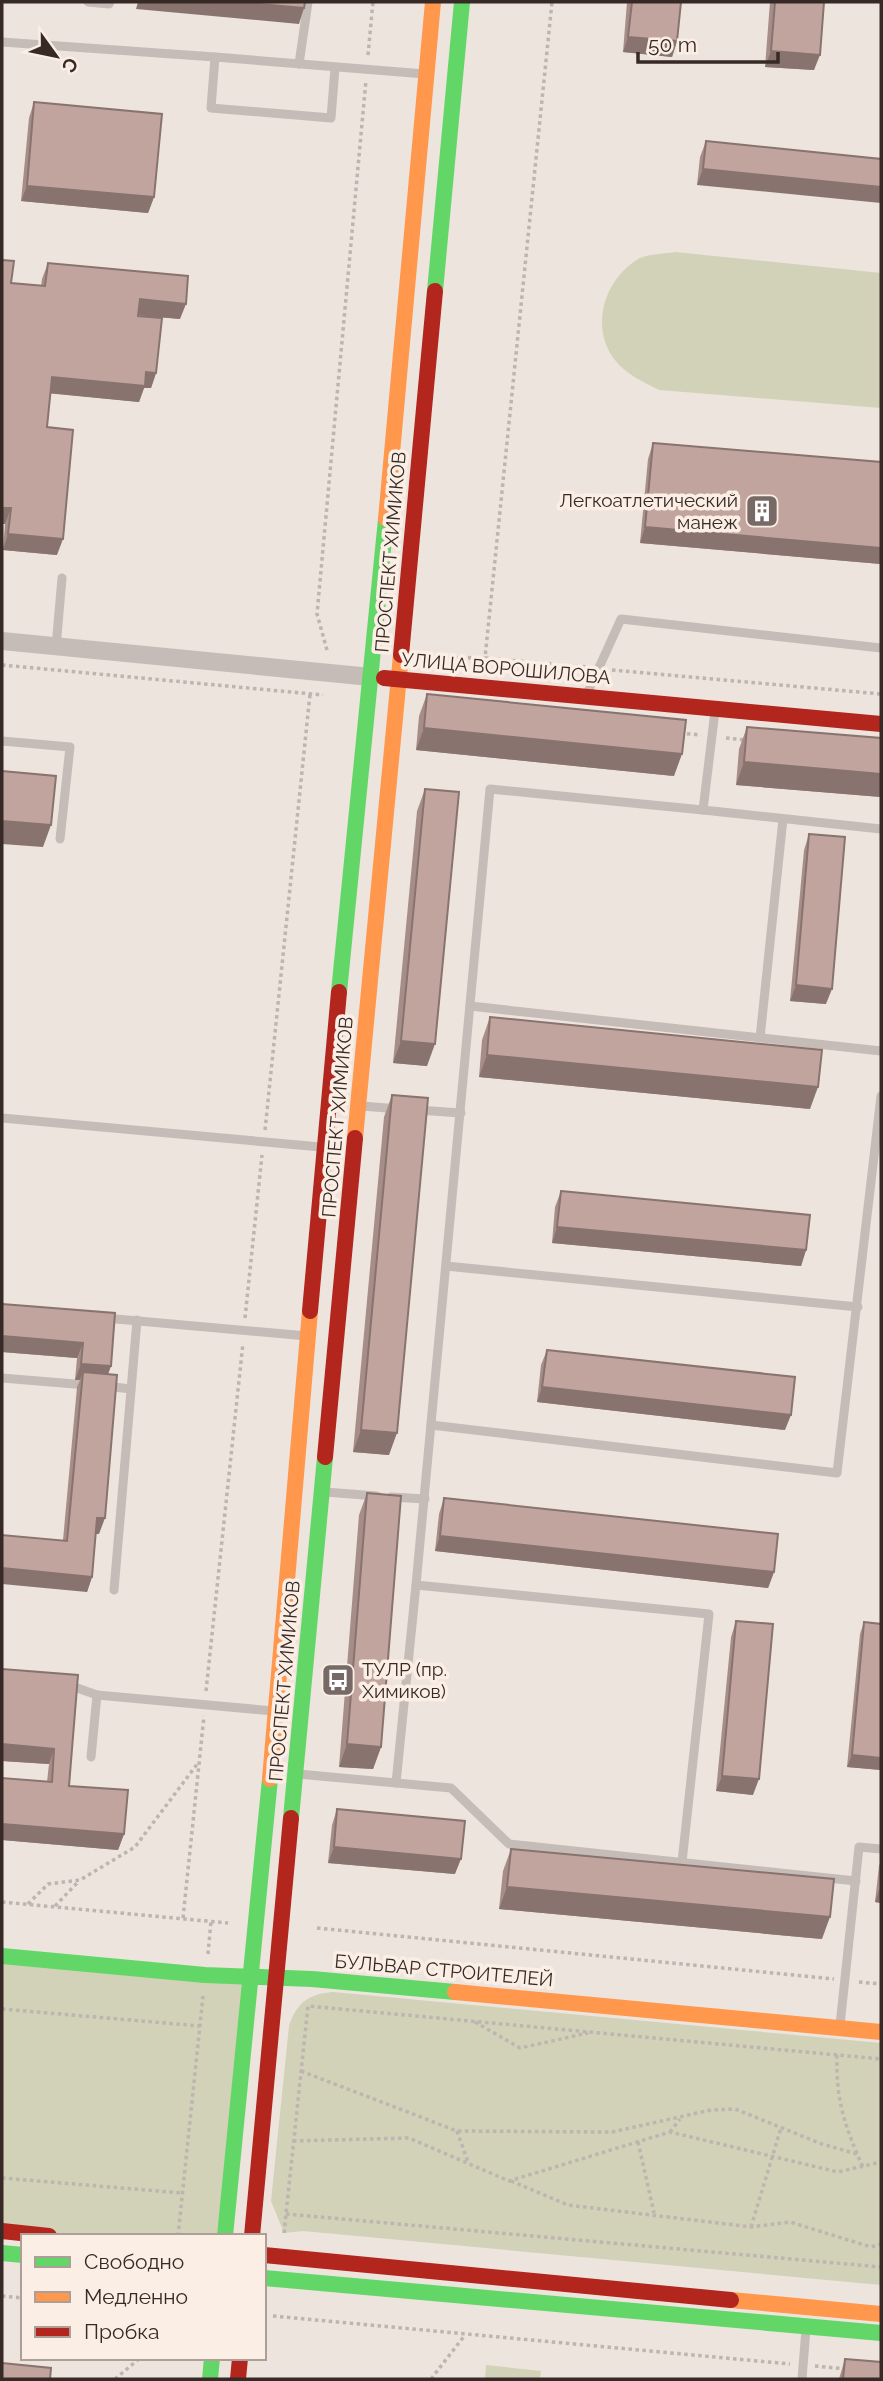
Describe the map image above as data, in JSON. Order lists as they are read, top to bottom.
{
  "streets": {
    "main road": ["ПРОСПЕКТ ХИМИКОВ", "УЛИЦА ВОРОШИЛОВА", "БУЛЬВАР СТРОИТЕЛЕЙ"]
  },
  "crossings": [
    ["ПРОСПЕКТ ХИМИКОВ", "УЛИЦА ВОРОШИЛОВА"],
    ["ПРОСПЕКТ ХИМИКОВ", "БУЛЬВАР СТРОИТЕЛЕЙ"]
  ],
  "places": {
    "building": ["Легкоатлетический манеж"],
    "bus stop": ["ТУЛР (пр. Химиков)"]
  },
  "legend": ["Свободно", "Медленно", "Пробка"],
  "scale_bar": "50 m",
  "north": "bottom right"
}
